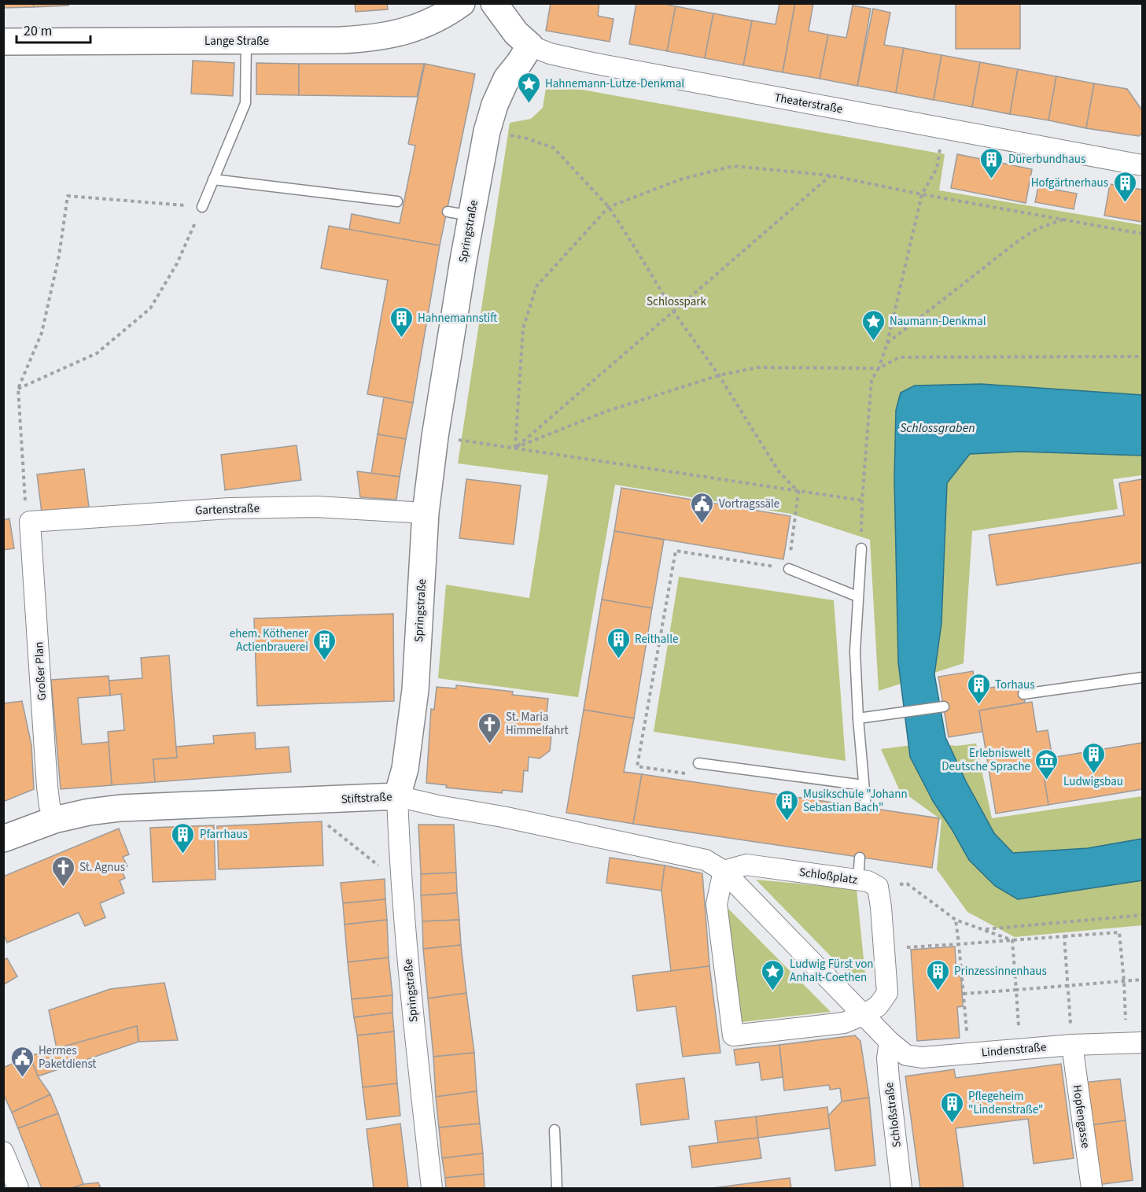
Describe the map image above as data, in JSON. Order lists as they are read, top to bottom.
{
  "streets": {
    "main road": [
      "Lange Straße",
      "Theaterstraße",
      "Springstraße",
      "Stiftstraße"
    ],
    "street": [
      "Gartenstraße",
      "Großer Plan",
      "Schloßplatz",
      "Lindenstraße",
      "Schloßstraße",
      "Hopfengasse"
    ]
  },
  "crossings": [
    ["Theaterstraße", "Springstraße"],
    ["Springstraße", "Gartenstraße"],
    ["Springstraße", "Stiftstraße"],
    ["Gartenstraße", "Großer Plan"],
    ["Großer Plan", "Stiftstraße"],
    ["Stiftstraße", "Schloßplatz"],
    ["Lindenstraße", "Schloßstraße"],
    ["Lindenstraße", "Hopfengasse"]
  ],
  "water": ["Schlossgraben"],
  "parks": ["Schlosspark"],
  "places": {
    "place": ["Hahnemann-Lutze-Denkmal", "Naumann-Denkmal", "Ludwig Fürst von Anhalt-Coethen"],
    "building": [
      "Dürerbundhaus",
      "Hofgärtnerhaus",
      "Hahnemannstift",
      "Reithalle",
      "ehem. Köthener Actienbrauerei",
      "Torhaus",
      "Ludwigsbau",
      "Musikschule \"Johann Sebastian Bach\"",
      "Pfarrhaus",
      "Prinzessinnenhaus",
      "Pflegeheim \"Lindenstraße\""
    ],
    "public building": ["Vortragssäle", "Hermes Paketdienst"],
    "church": ["St. Maria Himmelfahrt", "St. Agnus"],
    "museum": ["Erlebniswelt Deutsche Sprache"]
  },
  "scale_bar": "20 m"
}
